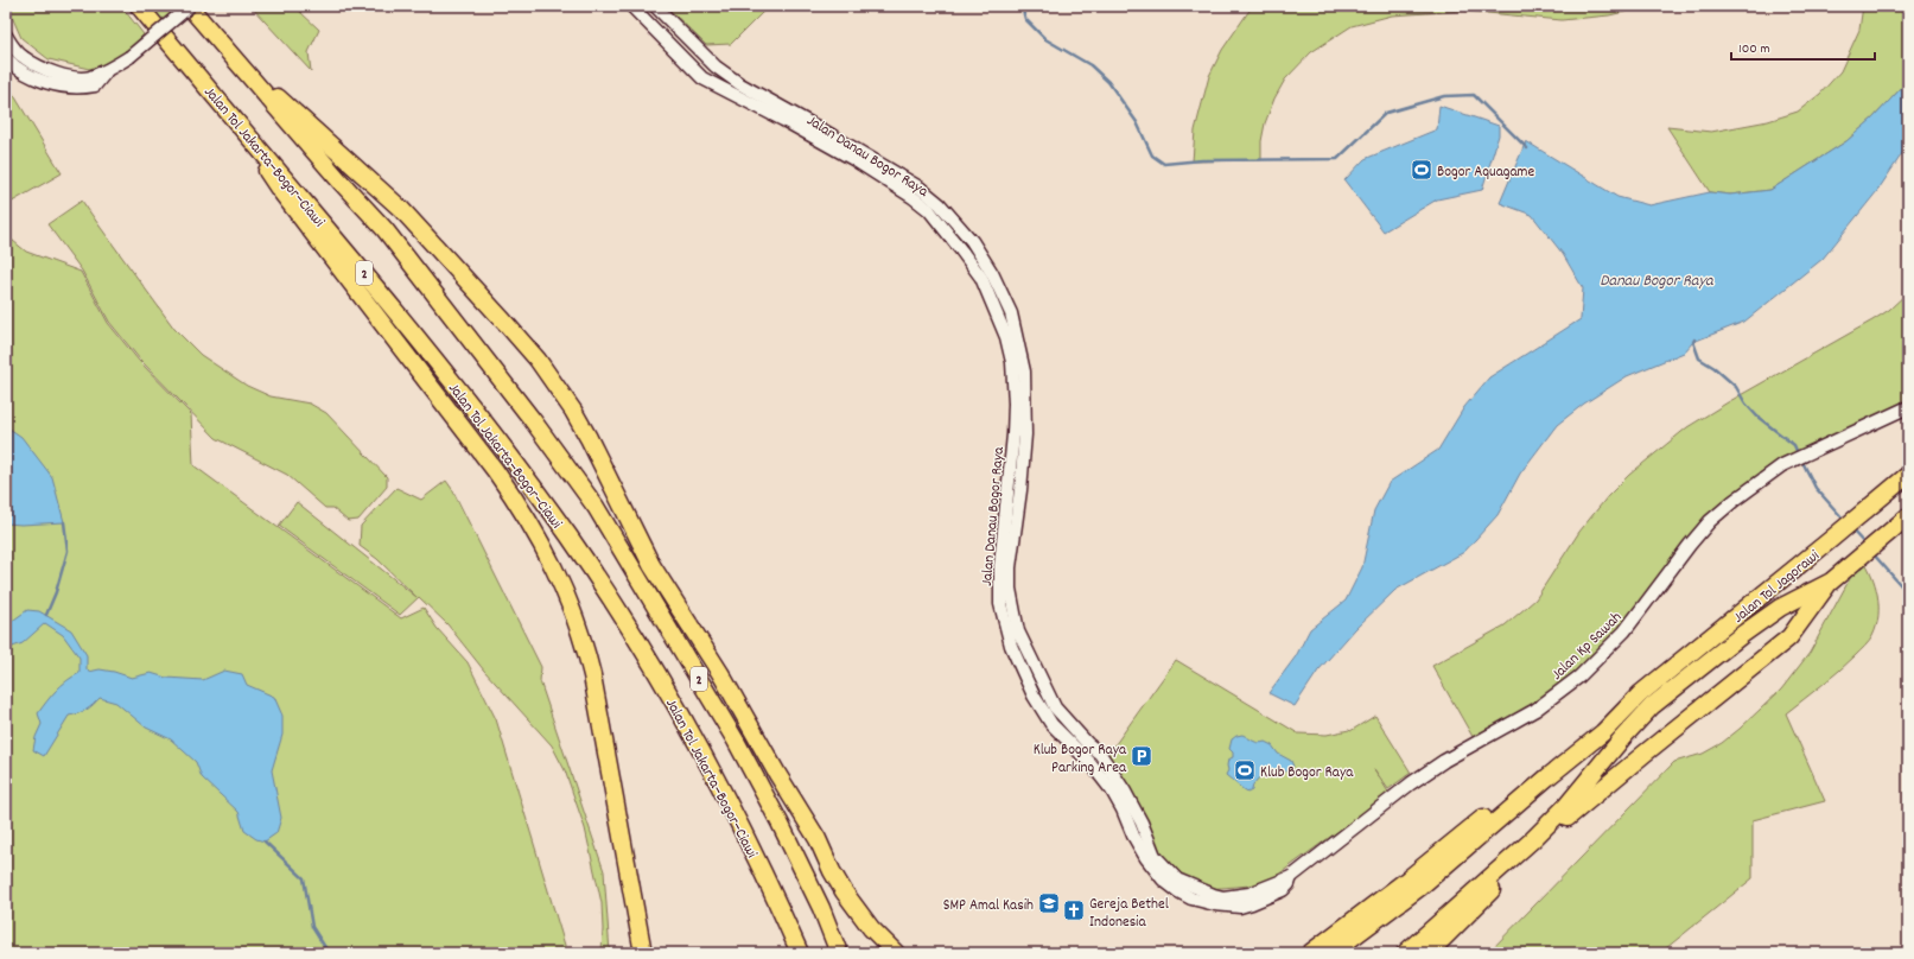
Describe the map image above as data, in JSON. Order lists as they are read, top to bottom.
{
  "streets": {
    "highway": ["Jalan Tol Jakarta–Bogor–Ciawi", "2", "Jalan Tol Jagorawi"],
    "street": ["Jalan Danau Bogor Raya", "Jalan Kp Sawah"]
  },
  "crossings": [
    ["Jalan Danau Bogor Raya", "Jalan Kp Sawah"]
  ],
  "water": ["Danau Bogor Raya"],
  "places": {
    "sports": ["Bogor Aquagame", "Klub Bogor Raya"],
    "parking": ["Klub Bogor Raya Parking Area"],
    "school or university": ["SMP Amal Kasih"],
    "church": ["Gereja Bethel Indonesia"]
  },
  "scale_bar": "100 m"
}
